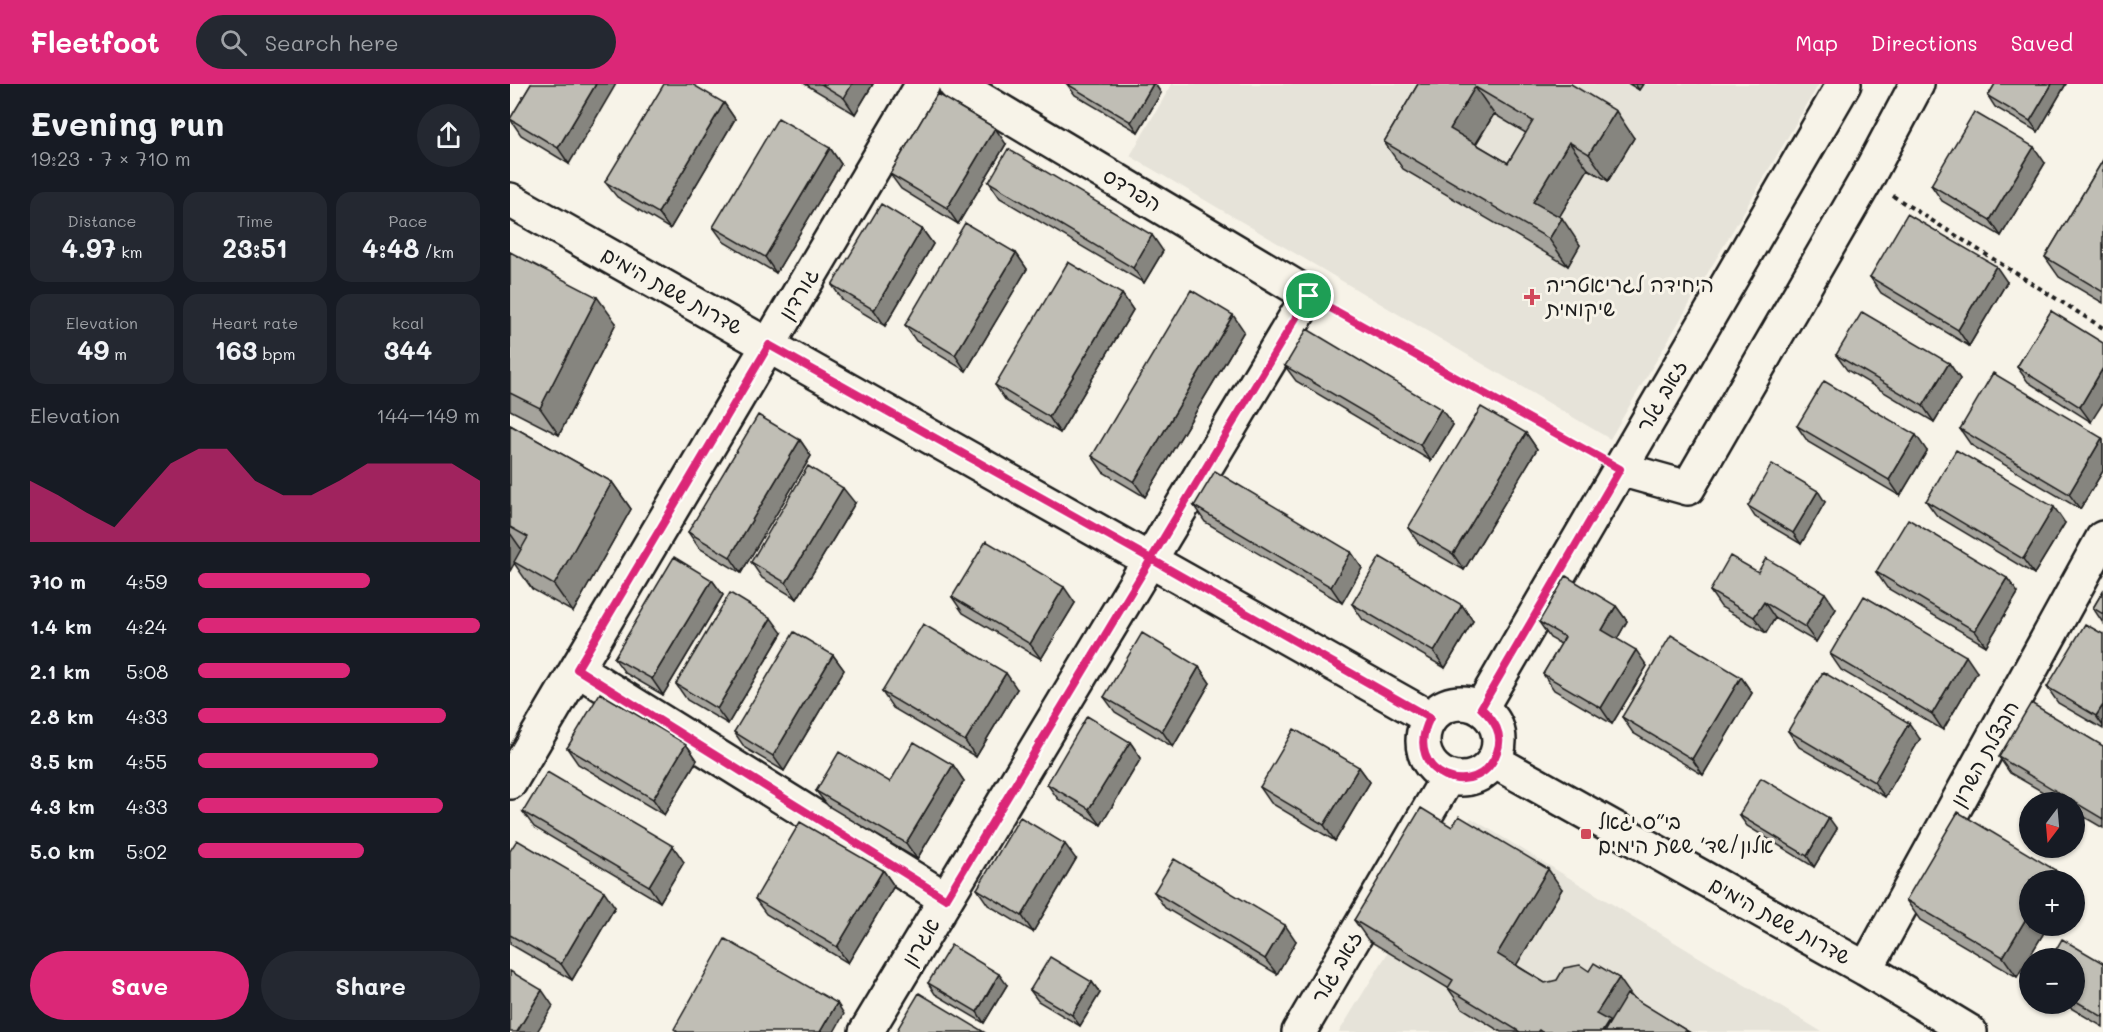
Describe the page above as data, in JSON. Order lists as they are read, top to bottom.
{
  "streets": {
    "street": [
      "הפרדס",
      "שדרות ששת הימים",
      "גורדון",
      "זאב גלר",
      "חבצלת השרון",
      "אגרון"
    ]
  },
  "crossings": [
    ["הפרדס", "אגרון"],
    ["שדרות ששת הימים", "גורדון"],
    ["שדרות ששת הימים", "זאב גלר"],
    ["שדרות ששת הימים", "חבצלת השרון"],
    ["שדרות ששת הימים", "אגרון"]
  ],
  "places": {
    "health": ["היחידה לגריאטריה שיקומית"],
    "transit": ["בי״ס יגאל אלון/שד׳ ששת הימים"]
  },
  "north": "bottom",
  "page": {
    "header": "Fleetfoot",
    "search": "Search here",
    "nav": ["Map", "Directions", "Saved"],
    "heading": ["Evening run", "19:23 · 7 × 710 m"],
    "stats": [
      ["Distance", "4.97 km"],
      ["Time", "23:51"],
      ["Pace", "4:48 /km"],
      ["Elevation", "49 m"],
      ["Heart rate", "163 bpm"],
      ["kcal", "344"]
    ],
    "chart": ["Elevation", "144–149 m"],
    "list": [
      {
        "name": "710 m",
        "note": "4:59"
      },
      {
        "name": "1.4 km",
        "note": "4:24"
      },
      {
        "name": "2.1 km",
        "note": "5:08"
      },
      {
        "name": "2.8 km",
        "note": "4:33"
      },
      {
        "name": "3.5 km",
        "note": "4:55"
      },
      {
        "name": "4.3 km",
        "note": "4:33"
      },
      {
        "name": "5.0 km",
        "note": "5:02"
      }
    ],
    "map_buttons": ["+", "−"],
    "buttons": ["Save", "Share"]
  }
}
